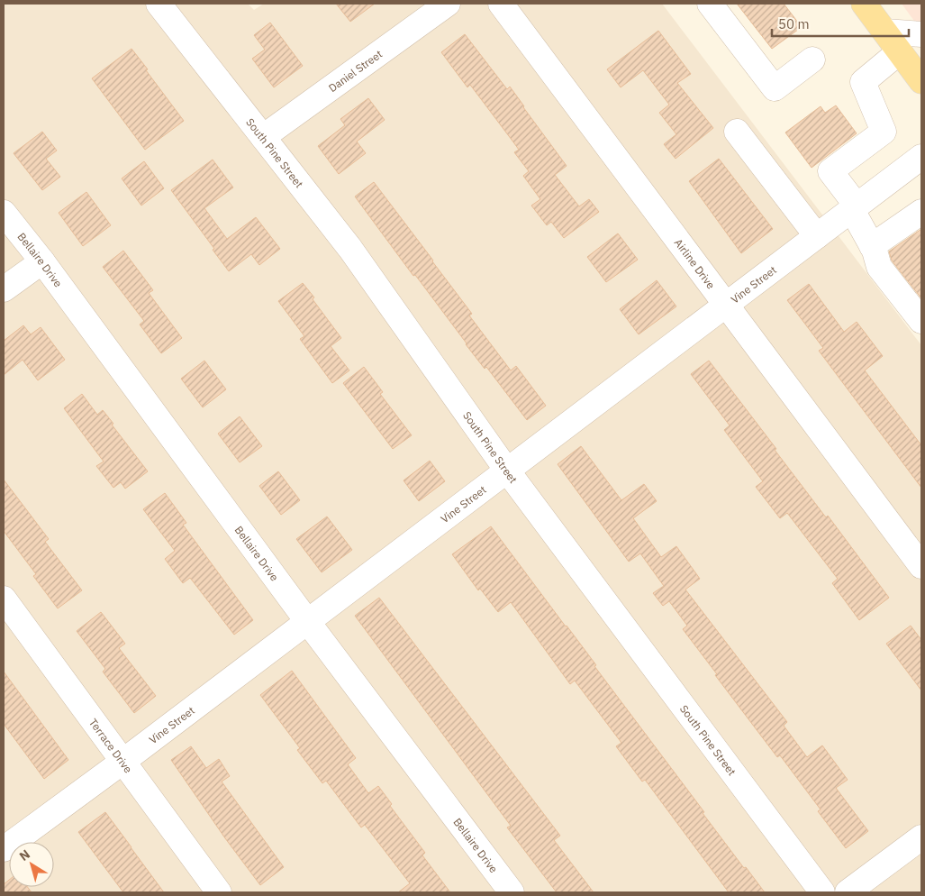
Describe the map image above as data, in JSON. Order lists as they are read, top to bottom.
{
  "streets": {
    "street": [
      "Daniel Street",
      "South Pine Street",
      "Bellaire Drive",
      "Airline Drive",
      "Vine Street",
      "Terrace Drive"
    ]
  },
  "crossings": [
    ["Daniel Street", "South Pine Street"],
    ["South Pine Street", "Vine Street"],
    ["Bellaire Drive", "Vine Street"],
    ["Airline Drive", "Vine Street"],
    ["Vine Street", "Terrace Drive"]
  ],
  "scale_bar": "50 m",
  "north": "top left"
}
